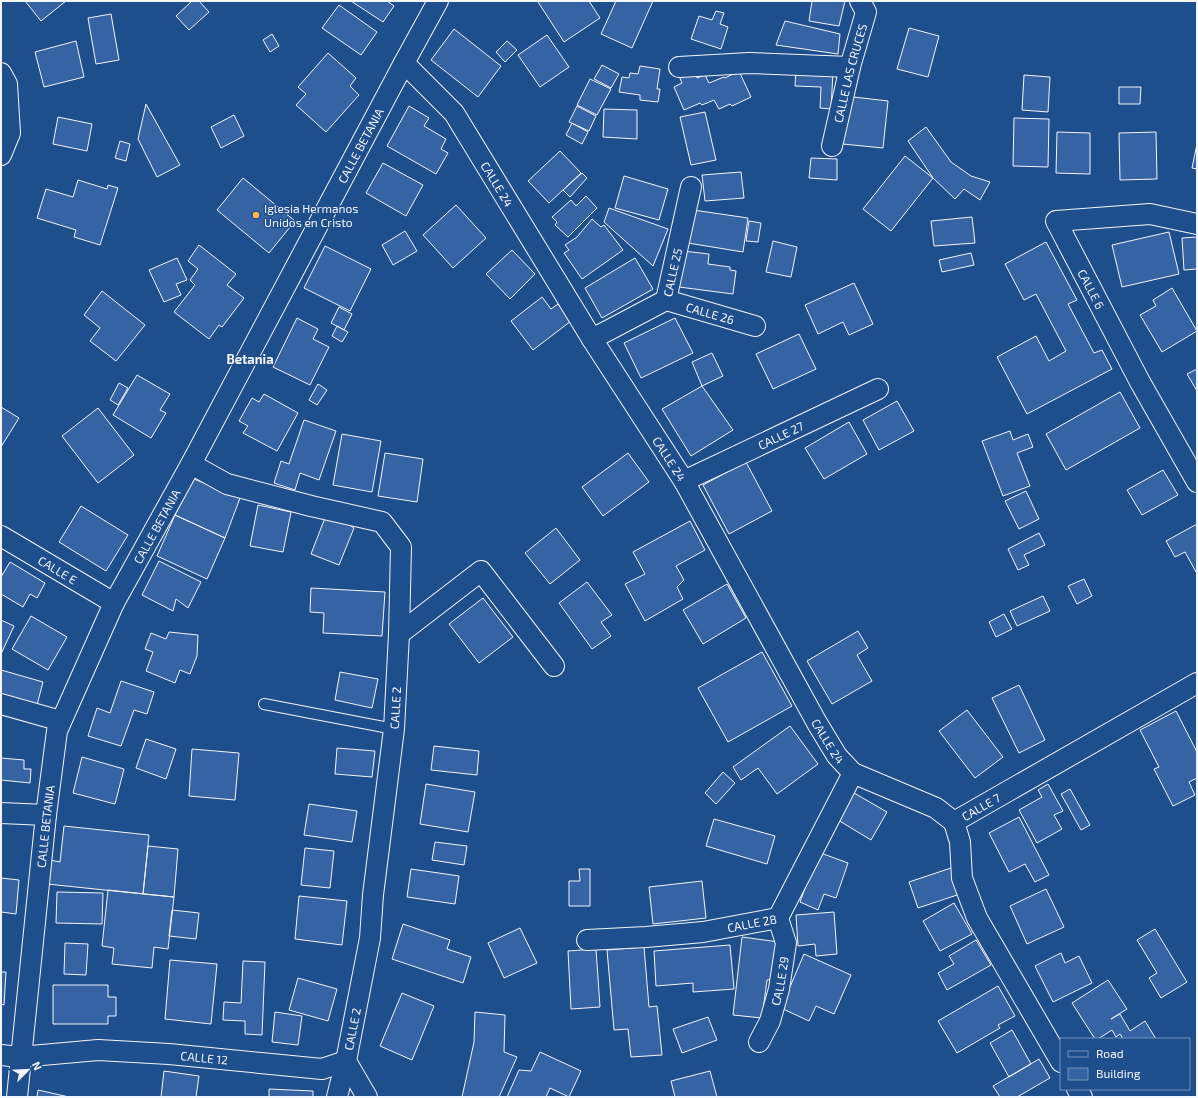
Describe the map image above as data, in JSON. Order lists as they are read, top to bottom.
{
  "streets": {
    "street": [
      "CALLE LAS CRUCES",
      "CALLE BETANIA",
      "CALLE 24",
      "CALLE 25",
      "CALLE 6",
      "CALLE 26",
      "CALLE 27",
      "CALLE E",
      "CALLE 2",
      "CALLE 7",
      "CALLE 28",
      "CALLE 29",
      "CALLE 12"
    ]
  },
  "crossings": [
    ["CALLE BETANIA", "CALLE 24"],
    ["CALLE BETANIA", "CALLE E"],
    ["CALLE BETANIA", "CALLE 2"],
    ["CALLE BETANIA", "CALLE 12"],
    ["CALLE 24", "CALLE 25"],
    ["CALLE 24", "CALLE 27"],
    ["CALLE 24", "CALLE 7"],
    ["CALLE 24", "CALLE 28"],
    ["CALLE 25", "CALLE 26"],
    ["CALLE 2", "CALLE 12"],
    ["CALLE 28", "CALLE 29"]
  ],
  "districts": ["Betania"],
  "places": ["Iglesia Hermanos Unidos en Cristo"],
  "legend": ["Road", "Building"],
  "north": "top right"
}
